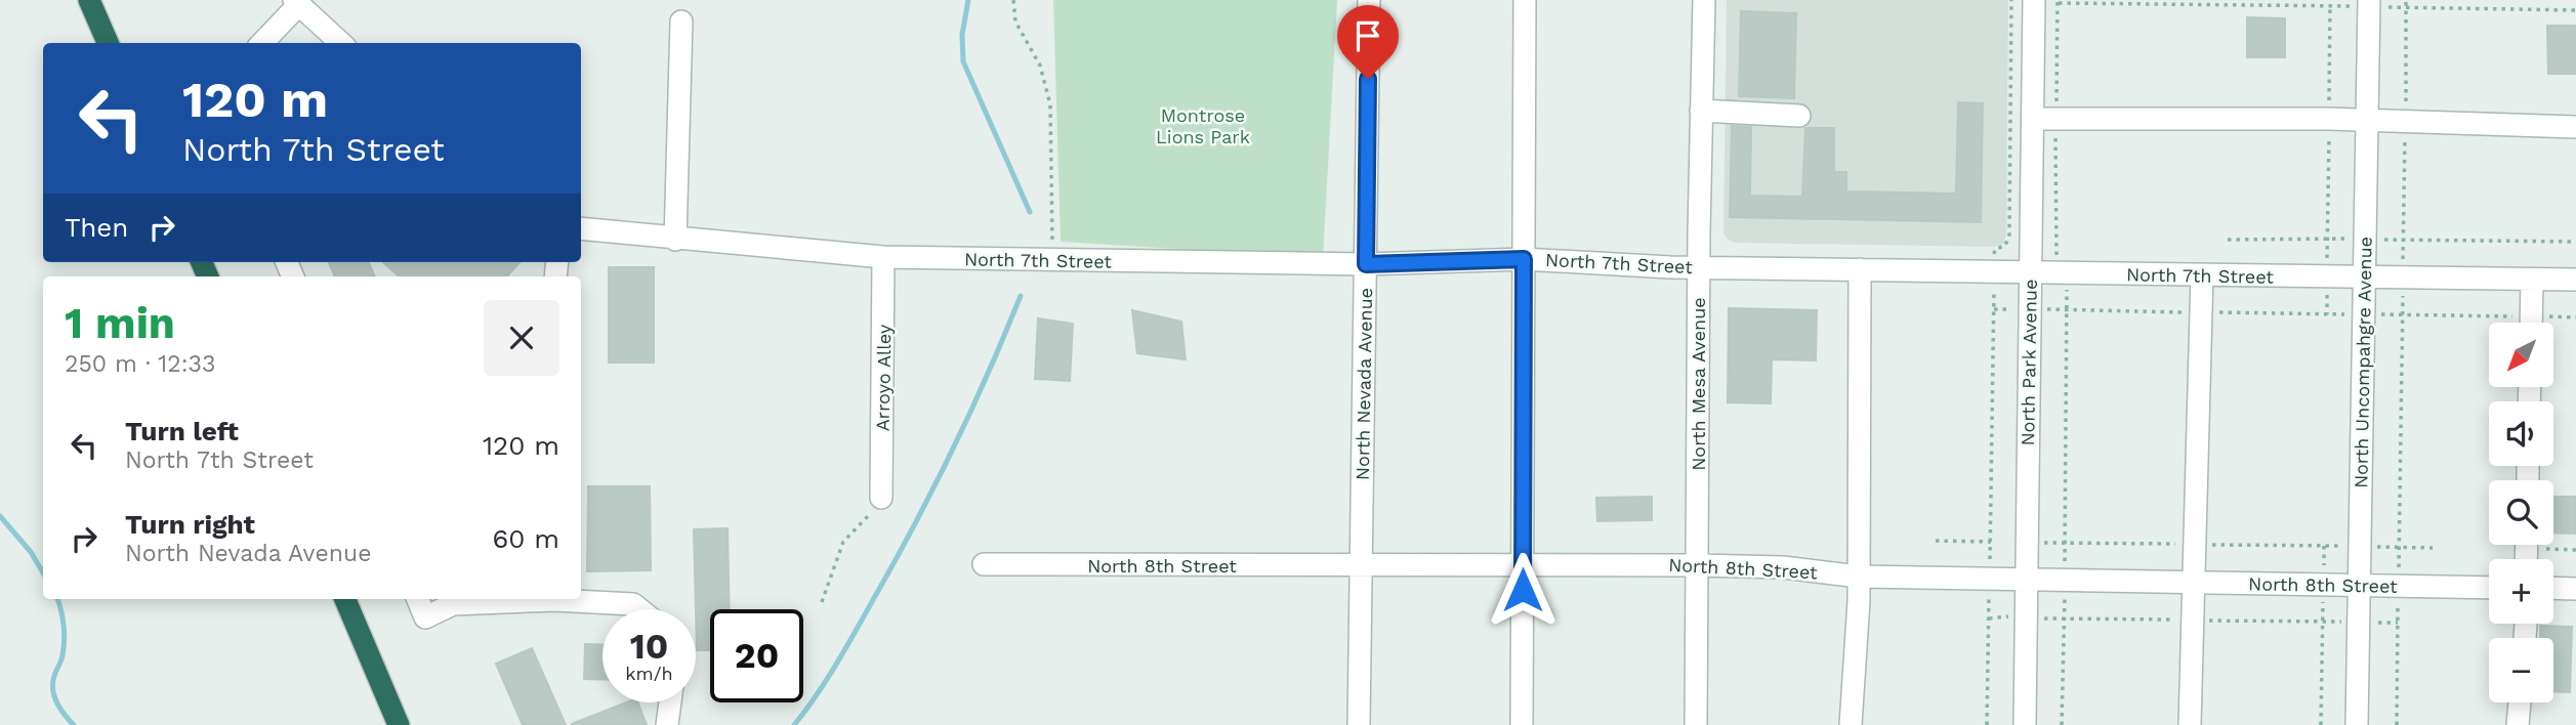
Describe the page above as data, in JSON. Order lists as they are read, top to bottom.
{
  "streets": {
    "street": [
      "North 7th Street",
      "North Park Avenue",
      "North Uncompahgre Avenue",
      "Arroyo Alley",
      "North Nevada Avenue",
      "North Mesa Avenue",
      "North 8th Street"
    ]
  },
  "crossings": [
    ["North 7th Street", "North Park Avenue"],
    ["North 7th Street", "North Uncompahgre Avenue"],
    ["North 7th Street", "Arroyo Alley"],
    ["North 7th Street", "North Nevada Avenue"],
    ["North 7th Street", "North Mesa Avenue"],
    ["North Park Avenue", "North 8th Street"],
    ["North Uncompahgre Avenue", "North 8th Street"],
    ["North Nevada Avenue", "North 8th Street"],
    ["North Mesa Avenue", "North 8th Street"]
  ],
  "parks": ["Montrose Lions Park"],
  "north": "bottom left",
  "page": {
    "turn": ["120 m", "North 7th Street"],
    "then": "Then",
    "heading": ["1 min", "250 m · 12:33"],
    "map_buttons": ["+", "−"],
    "list": [
      {
        "name": "Turn left",
        "note": "North 7th Street",
        "value": "120 m"
      },
      {
        "name": "Turn right",
        "note": "North Nevada Avenue",
        "value": "60 m"
      }
    ],
    "speed": "10 km/h",
    "limit": "20"
  }
}
